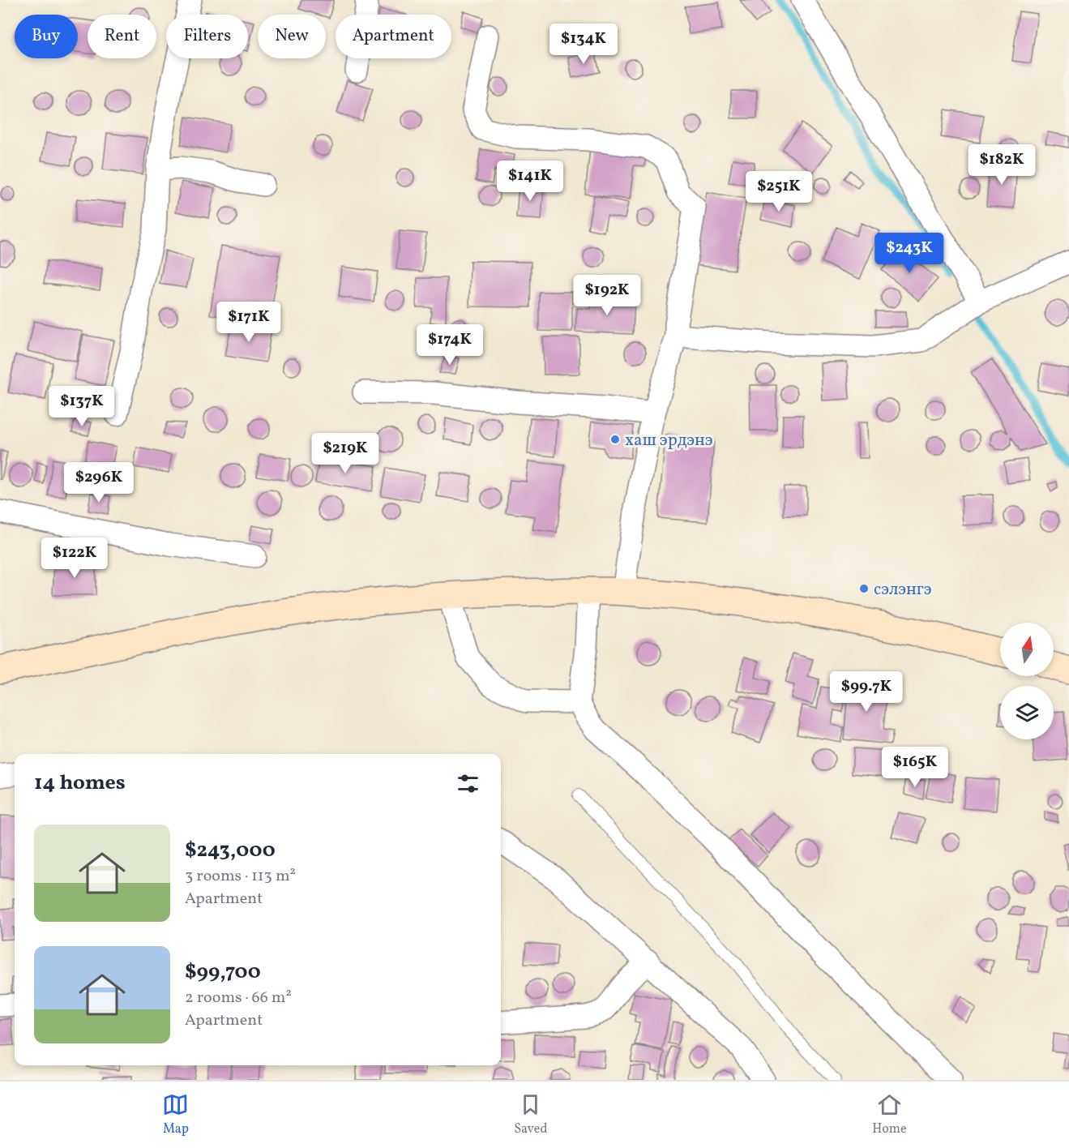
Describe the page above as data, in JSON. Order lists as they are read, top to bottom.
{
  "places": ["хаш эрдэнэ", "сэлэнгэ"],
  "north": "top",
  "page": {
    "chip": [
      "Buy",
      "Rent",
      "Filters",
      "New",
      "Apartment"
    ],
    "price": [
      "$134K",
      "$182K",
      "$141K",
      "$251K",
      "$243K",
      "$192K",
      "$171K",
      "$174K",
      "$137K",
      "$219K",
      "$296K",
      "$122K",
      "$99.7K",
      "$165K"
    ],
    "heading": "14 homes",
    "list": [
      {
        "name": "$243,000",
        "note": "3 rooms · 113 m² · Apartment"
      },
      {
        "name": "$99,700",
        "note": "2 rooms · 66 m² · Apartment"
      }
    ],
    "tabs": ["Map", "Saved", "Home"]
  }
}
